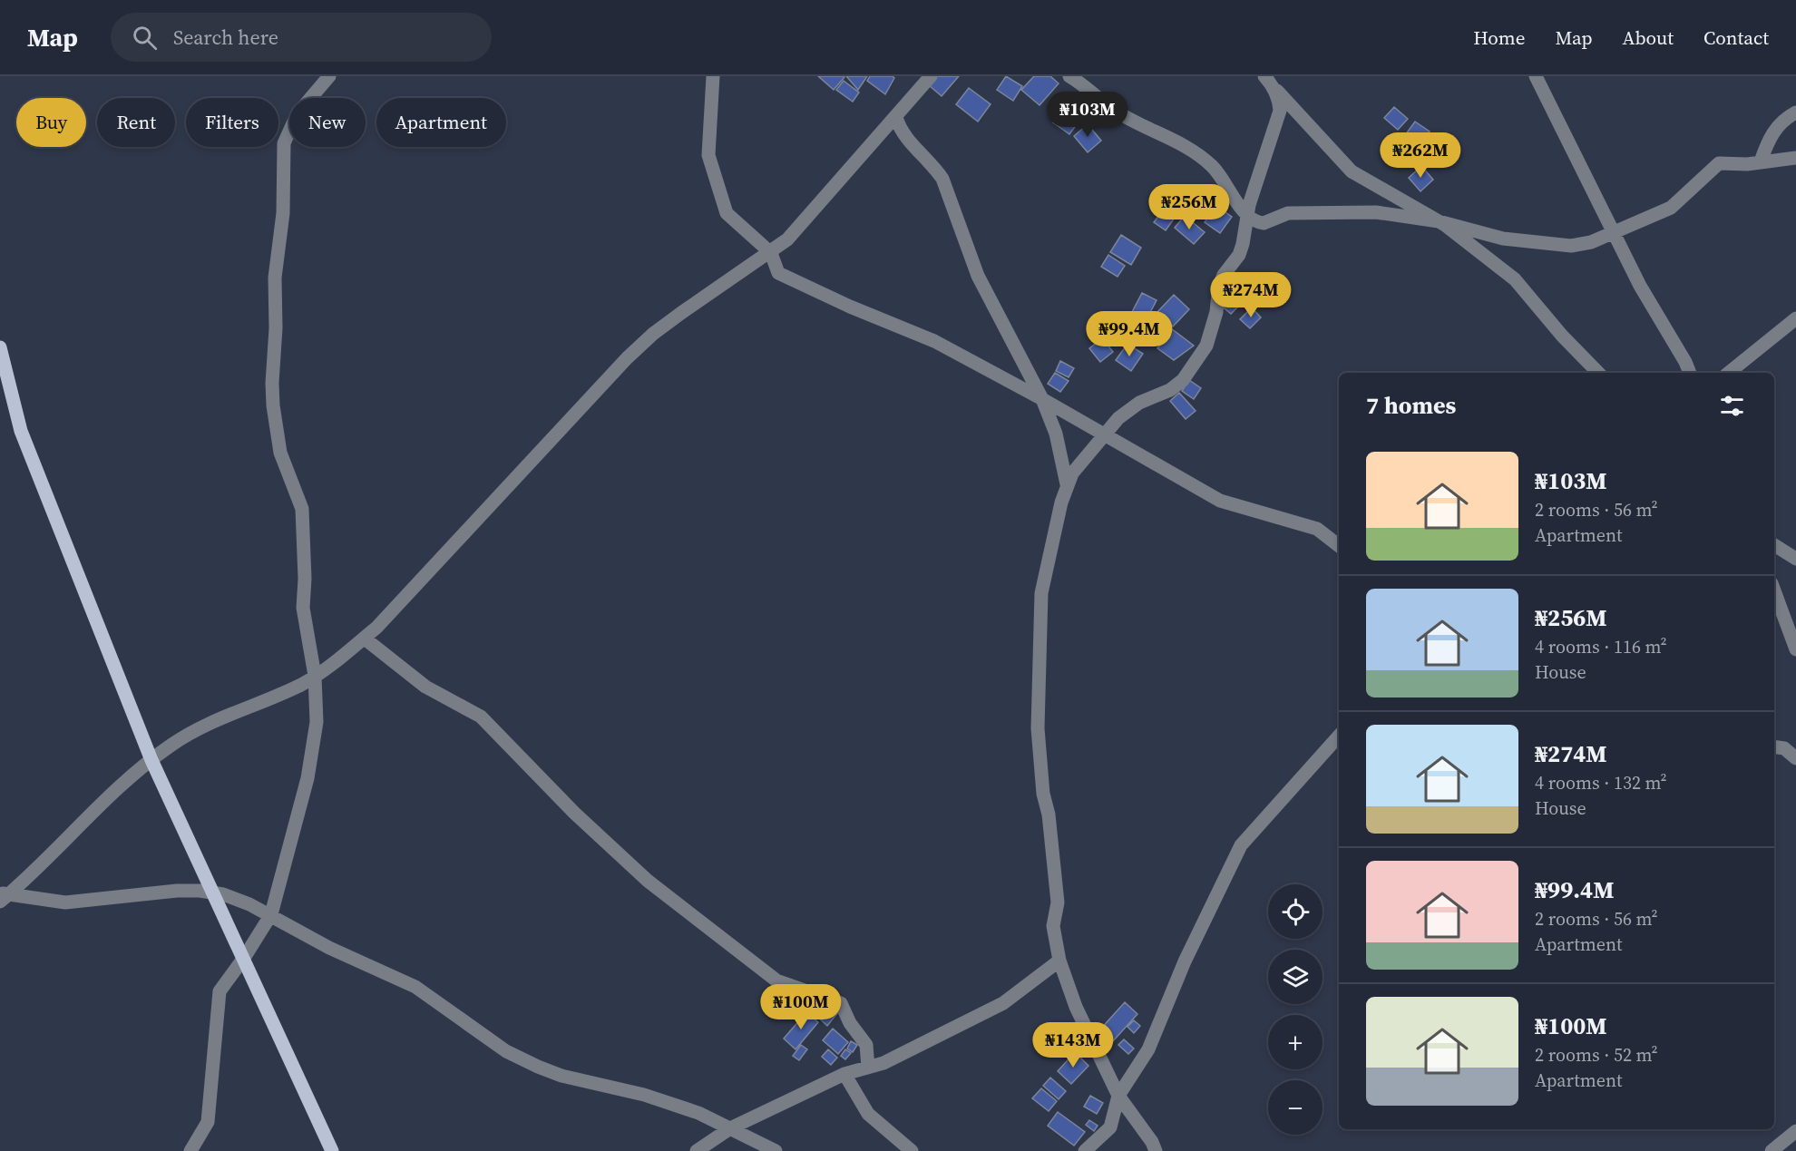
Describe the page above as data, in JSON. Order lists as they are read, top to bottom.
{
  "page": {
    "header": "Map",
    "search": "Search here",
    "nav": [
      "Home",
      "Map",
      "About",
      "Contact"
    ],
    "price": [
      "₦103M",
      "₦262M",
      "₦256M",
      "₦274M",
      "₦99.4M",
      "₦100M",
      "₦143M"
    ],
    "chip": [
      "Buy",
      "Rent",
      "Filters",
      "New",
      "Apartment"
    ],
    "heading": "7 homes",
    "list": [
      {
        "name": "₦103M",
        "note": "2 rooms · 56 m² · Apartment"
      },
      {
        "name": "₦256M",
        "note": "4 rooms · 116 m² · House"
      },
      {
        "name": "₦274M",
        "note": "4 rooms · 132 m² · House"
      },
      {
        "name": "₦99.4M",
        "note": "2 rooms · 56 m² · Apartment"
      },
      {
        "name": "₦100M",
        "note": "2 rooms · 52 m² · Apartment"
      }
    ],
    "map_buttons": ["+", "−"]
  }
}
